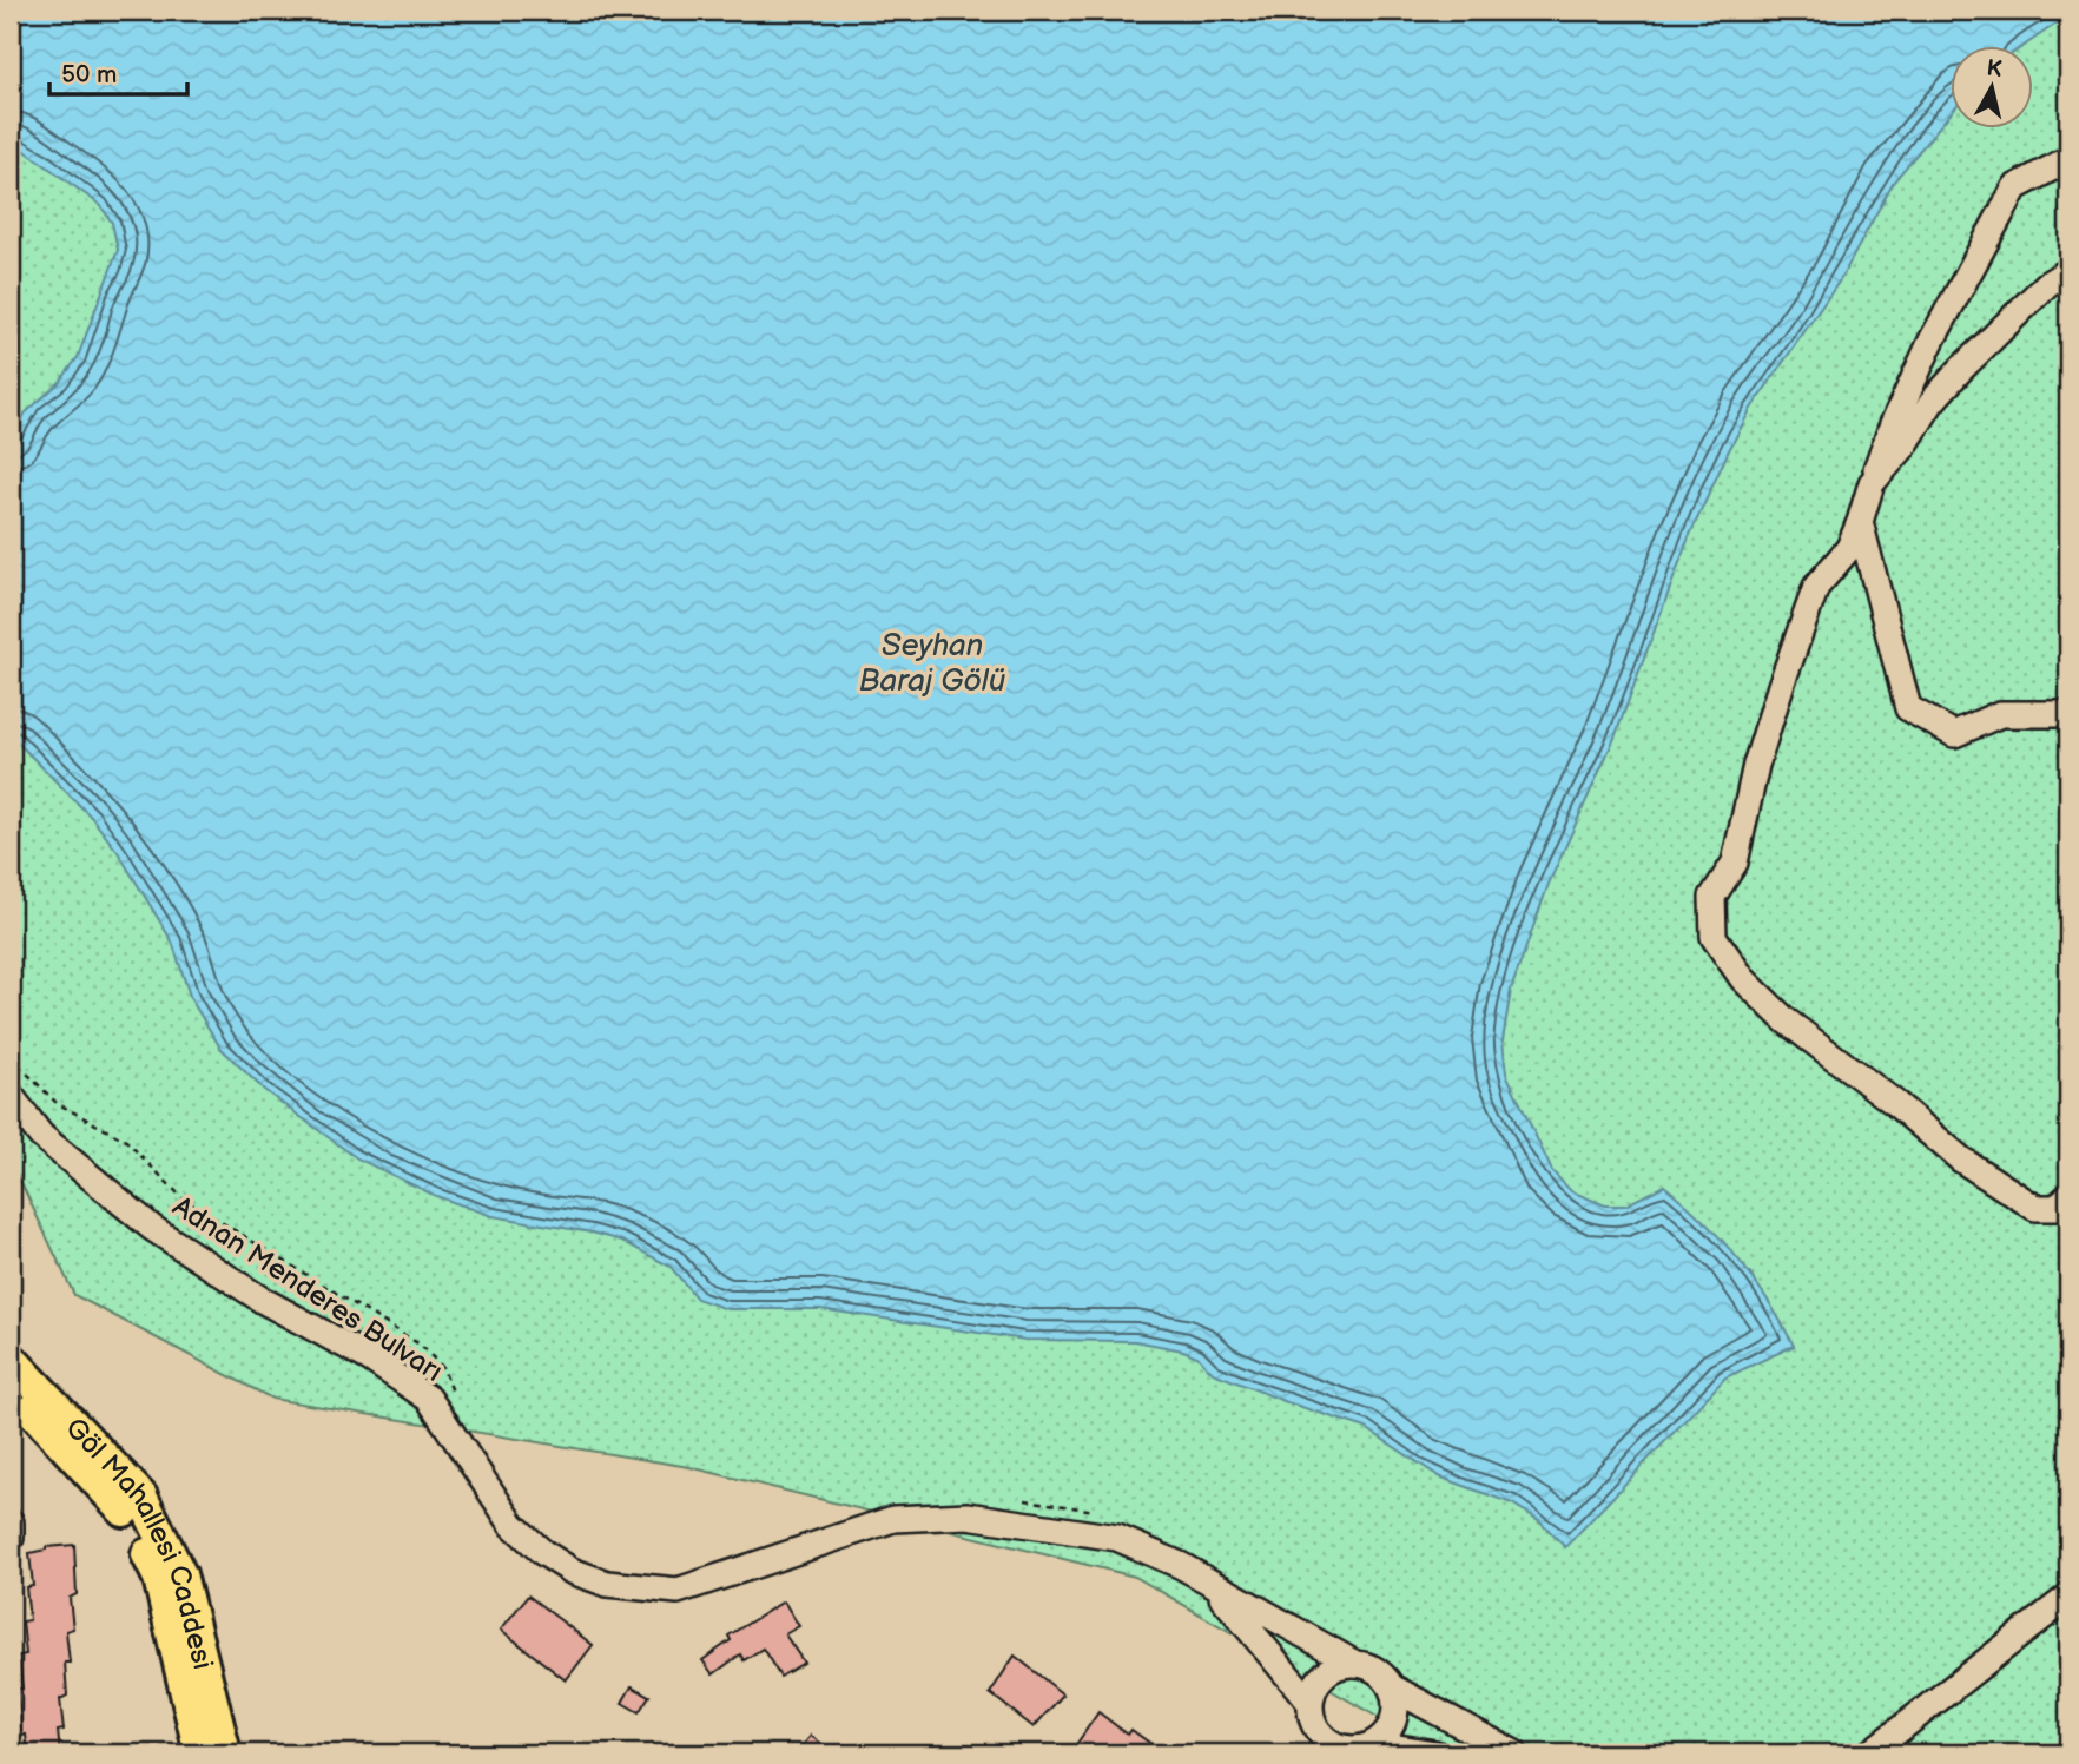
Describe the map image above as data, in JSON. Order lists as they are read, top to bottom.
{
  "streets": {
    "main road": ["Göl Mahallesi Caddesi"],
    "street": ["Adnan Menderes Bulvarı"]
  },
  "water": ["Seyhan Baraj Gölü"],
  "scale_bar": "50 m",
  "north": "top"
}
